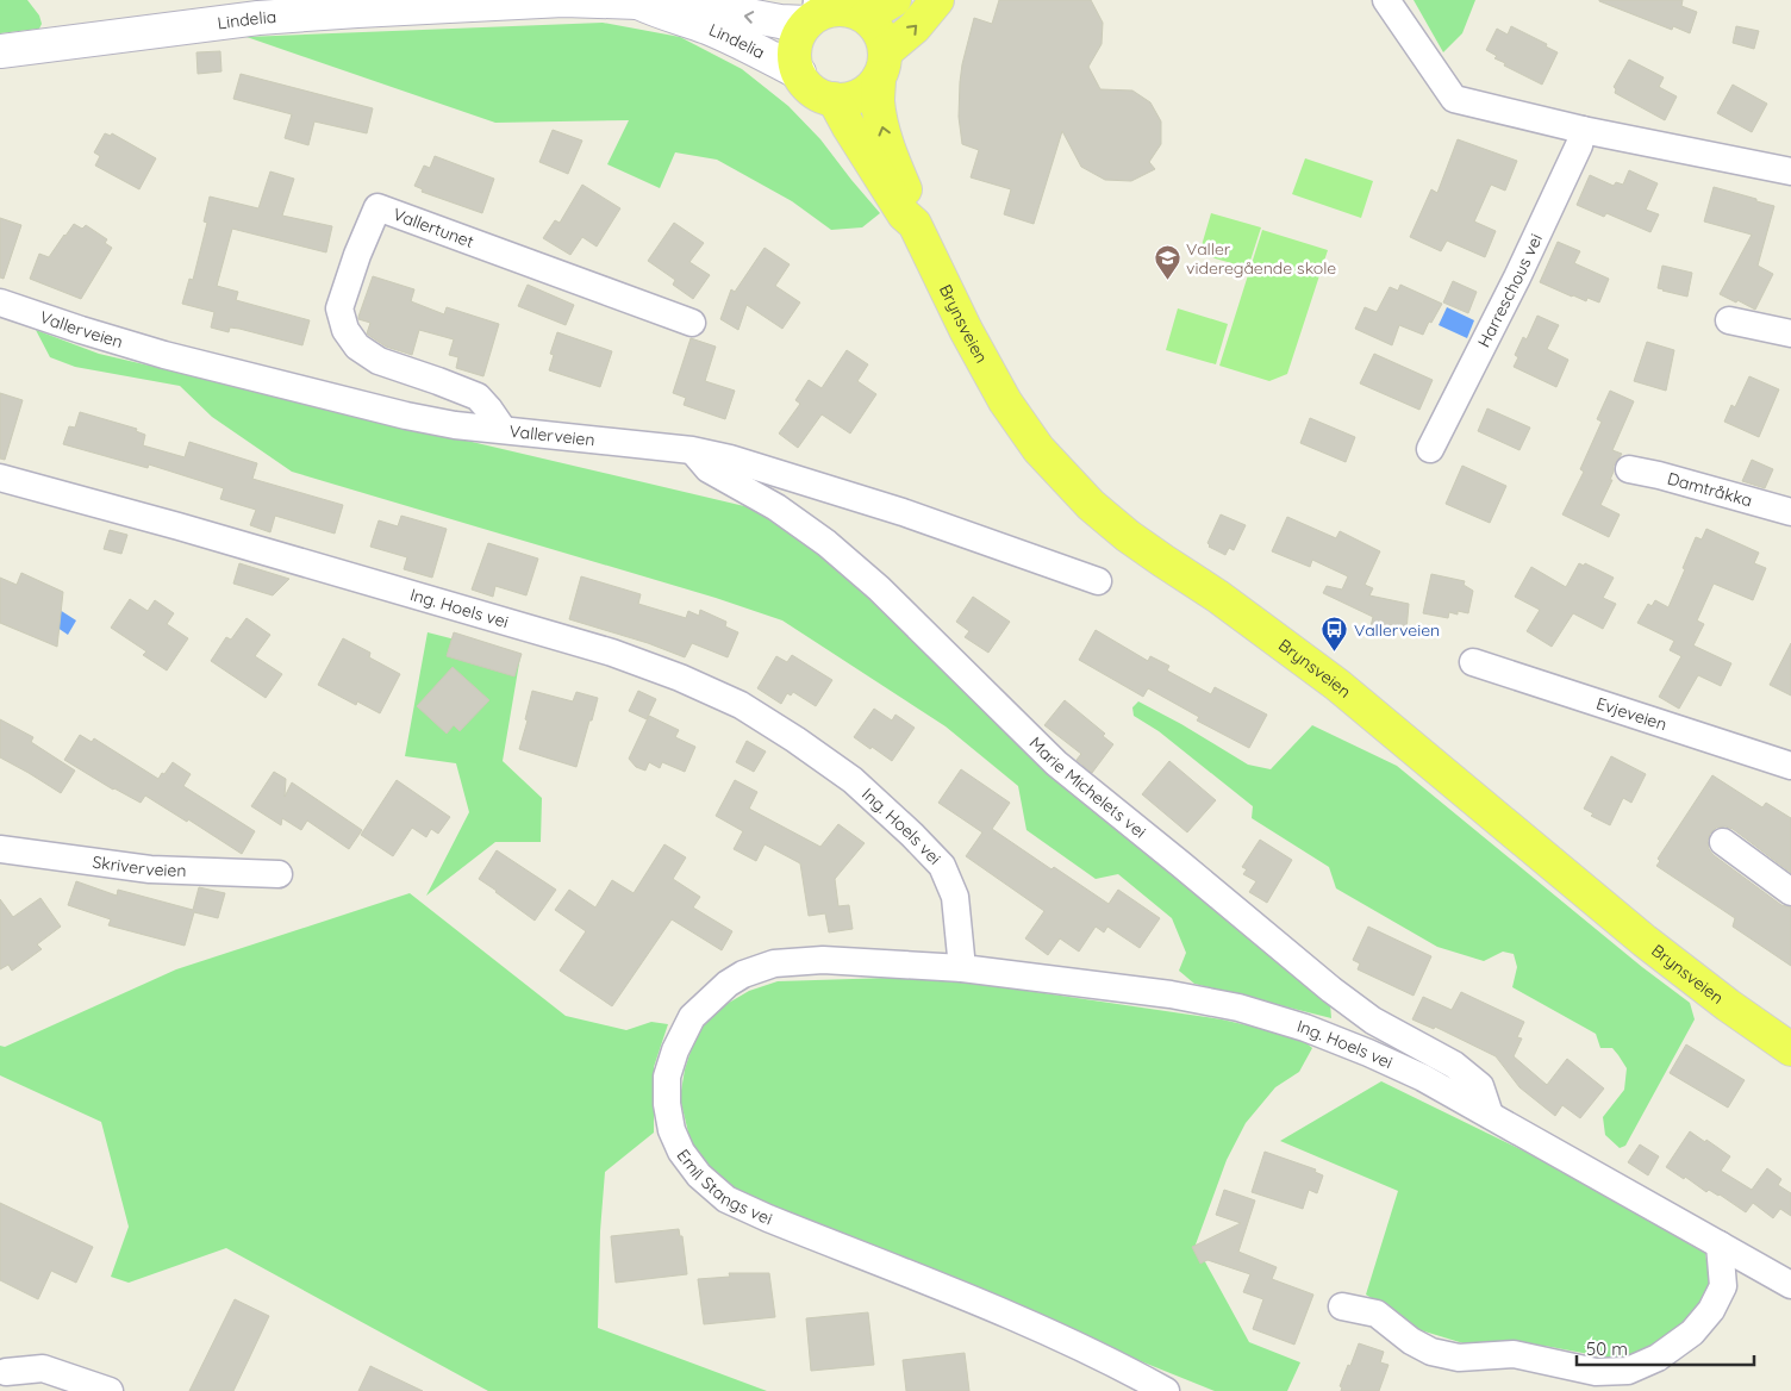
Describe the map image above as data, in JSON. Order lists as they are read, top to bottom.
{
  "streets": {
    "main road": ["Lindelia", "Brynsveien"],
    "street": [
      "Vallertunet",
      "Harreschous vei",
      "Vallerveien",
      "Damtråkka",
      "Ing. Hoels vei",
      "Evjeveien",
      "Marie Michelets vei",
      "Skriverveien",
      "Emil Stangs vei"
    ]
  },
  "crossings": [
    ["Lindelia", "Brynsveien"],
    ["Vallertunet", "Vallerveien"],
    ["Vallerveien", "Marie Michelets vei"],
    ["Ing. Hoels vei", "Marie Michelets vei"],
    ["Ing. Hoels vei", "Emil Stangs vei"]
  ],
  "places": {
    "school or university": ["Valler videregående skole"],
    "bus stop": ["Vallerveien"]
  },
  "scale_bar": "50 m"
}
